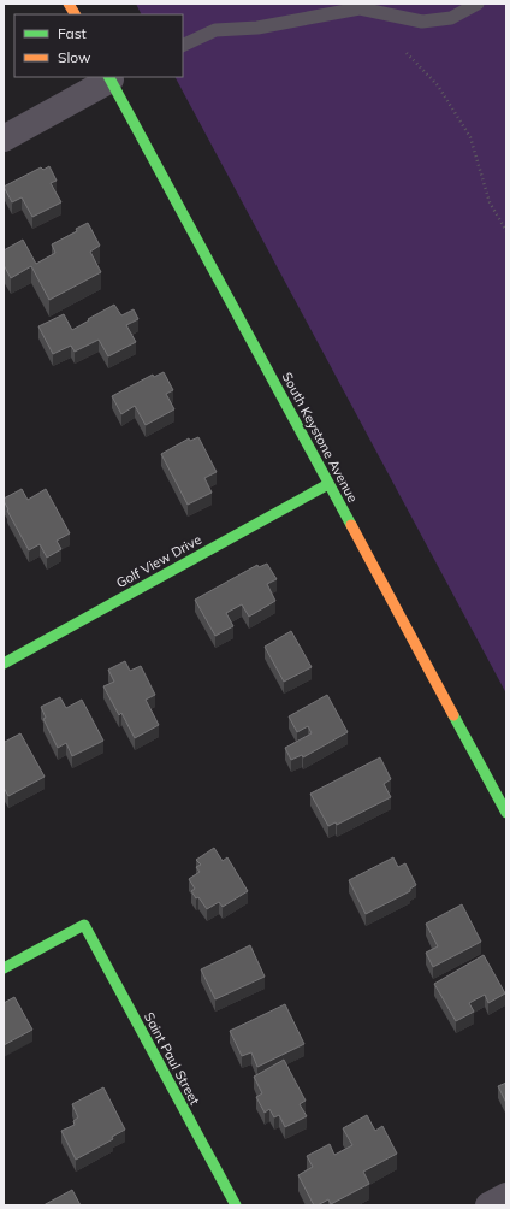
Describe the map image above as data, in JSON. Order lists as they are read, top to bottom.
{
  "streets": {
    "main road": ["South Keystone Avenue", "Golf View Drive", "Saint Paul Street"]
  },
  "crossings": [
    ["South Keystone Avenue", "Golf View Drive"]
  ],
  "legend": ["Fast", "Slow"]
}
